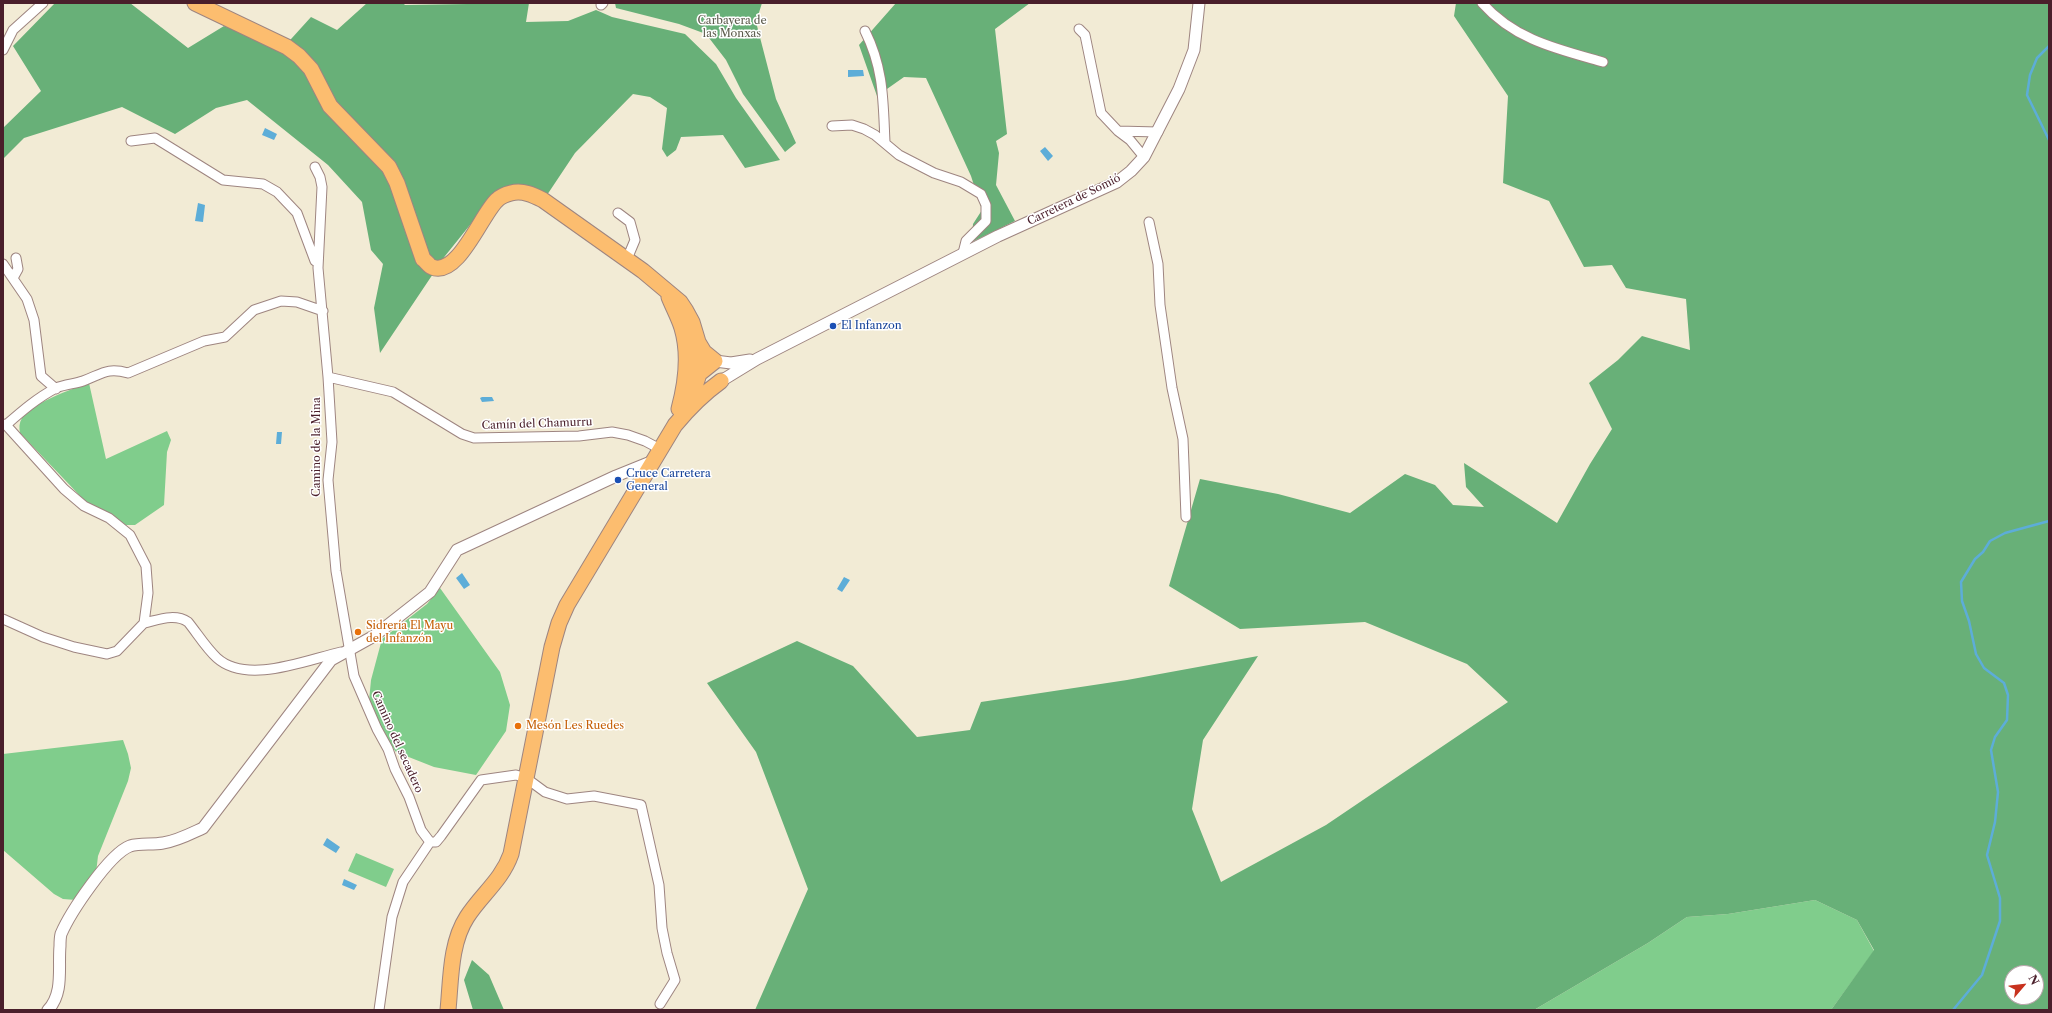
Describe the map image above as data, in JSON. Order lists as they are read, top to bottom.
{
  "streets": {
    "street": [
      "Carretera de Somió",
      "Camín del Chamurru",
      "Camino de la Mina",
      "Camino del secadero"
    ]
  },
  "crossings": [
    ["Camín del Chamurru", "Camino de la Mina"],
    ["Camino de la Mina", "Camino del secadero"]
  ],
  "parks": ["Carbayera de las Monxas"],
  "places": [
    "El Infanzon",
    "Cruce Carretera General",
    "Sidrería El Mayu del Infanzón",
    "Mesón Les Ruedes"
  ],
  "north": "top right"
}
